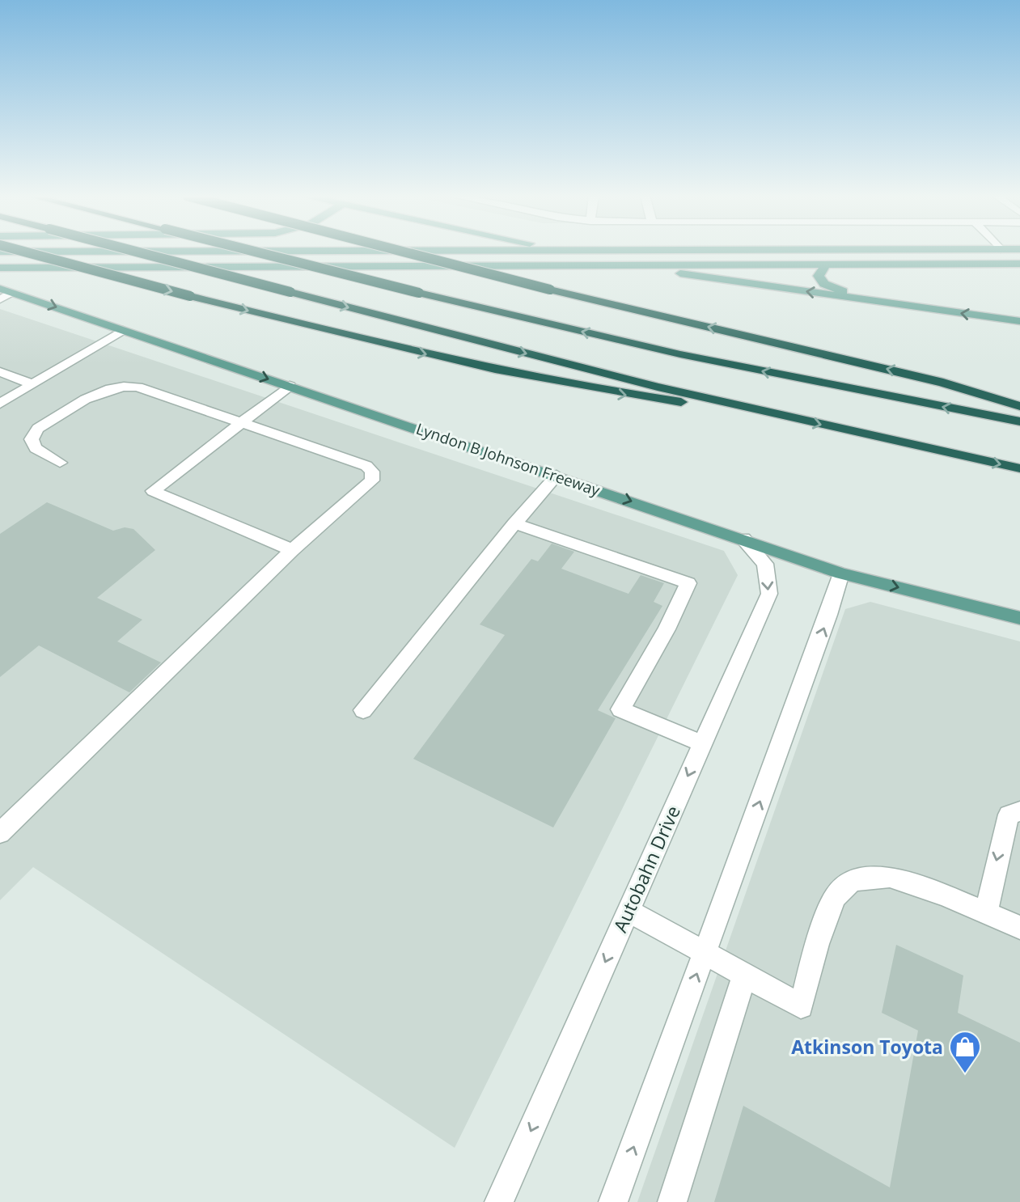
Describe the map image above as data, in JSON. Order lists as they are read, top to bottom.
{
  "streets": {
    "main road": ["Lyndon B Johnson Freeway"],
    "street": ["Autobahn Drive"]
  },
  "crossings": [
    ["Lyndon B Johnson Freeway", "Autobahn Drive"]
  ],
  "places": {
    "shop": ["Atkinson Toyota"]
  }
}
